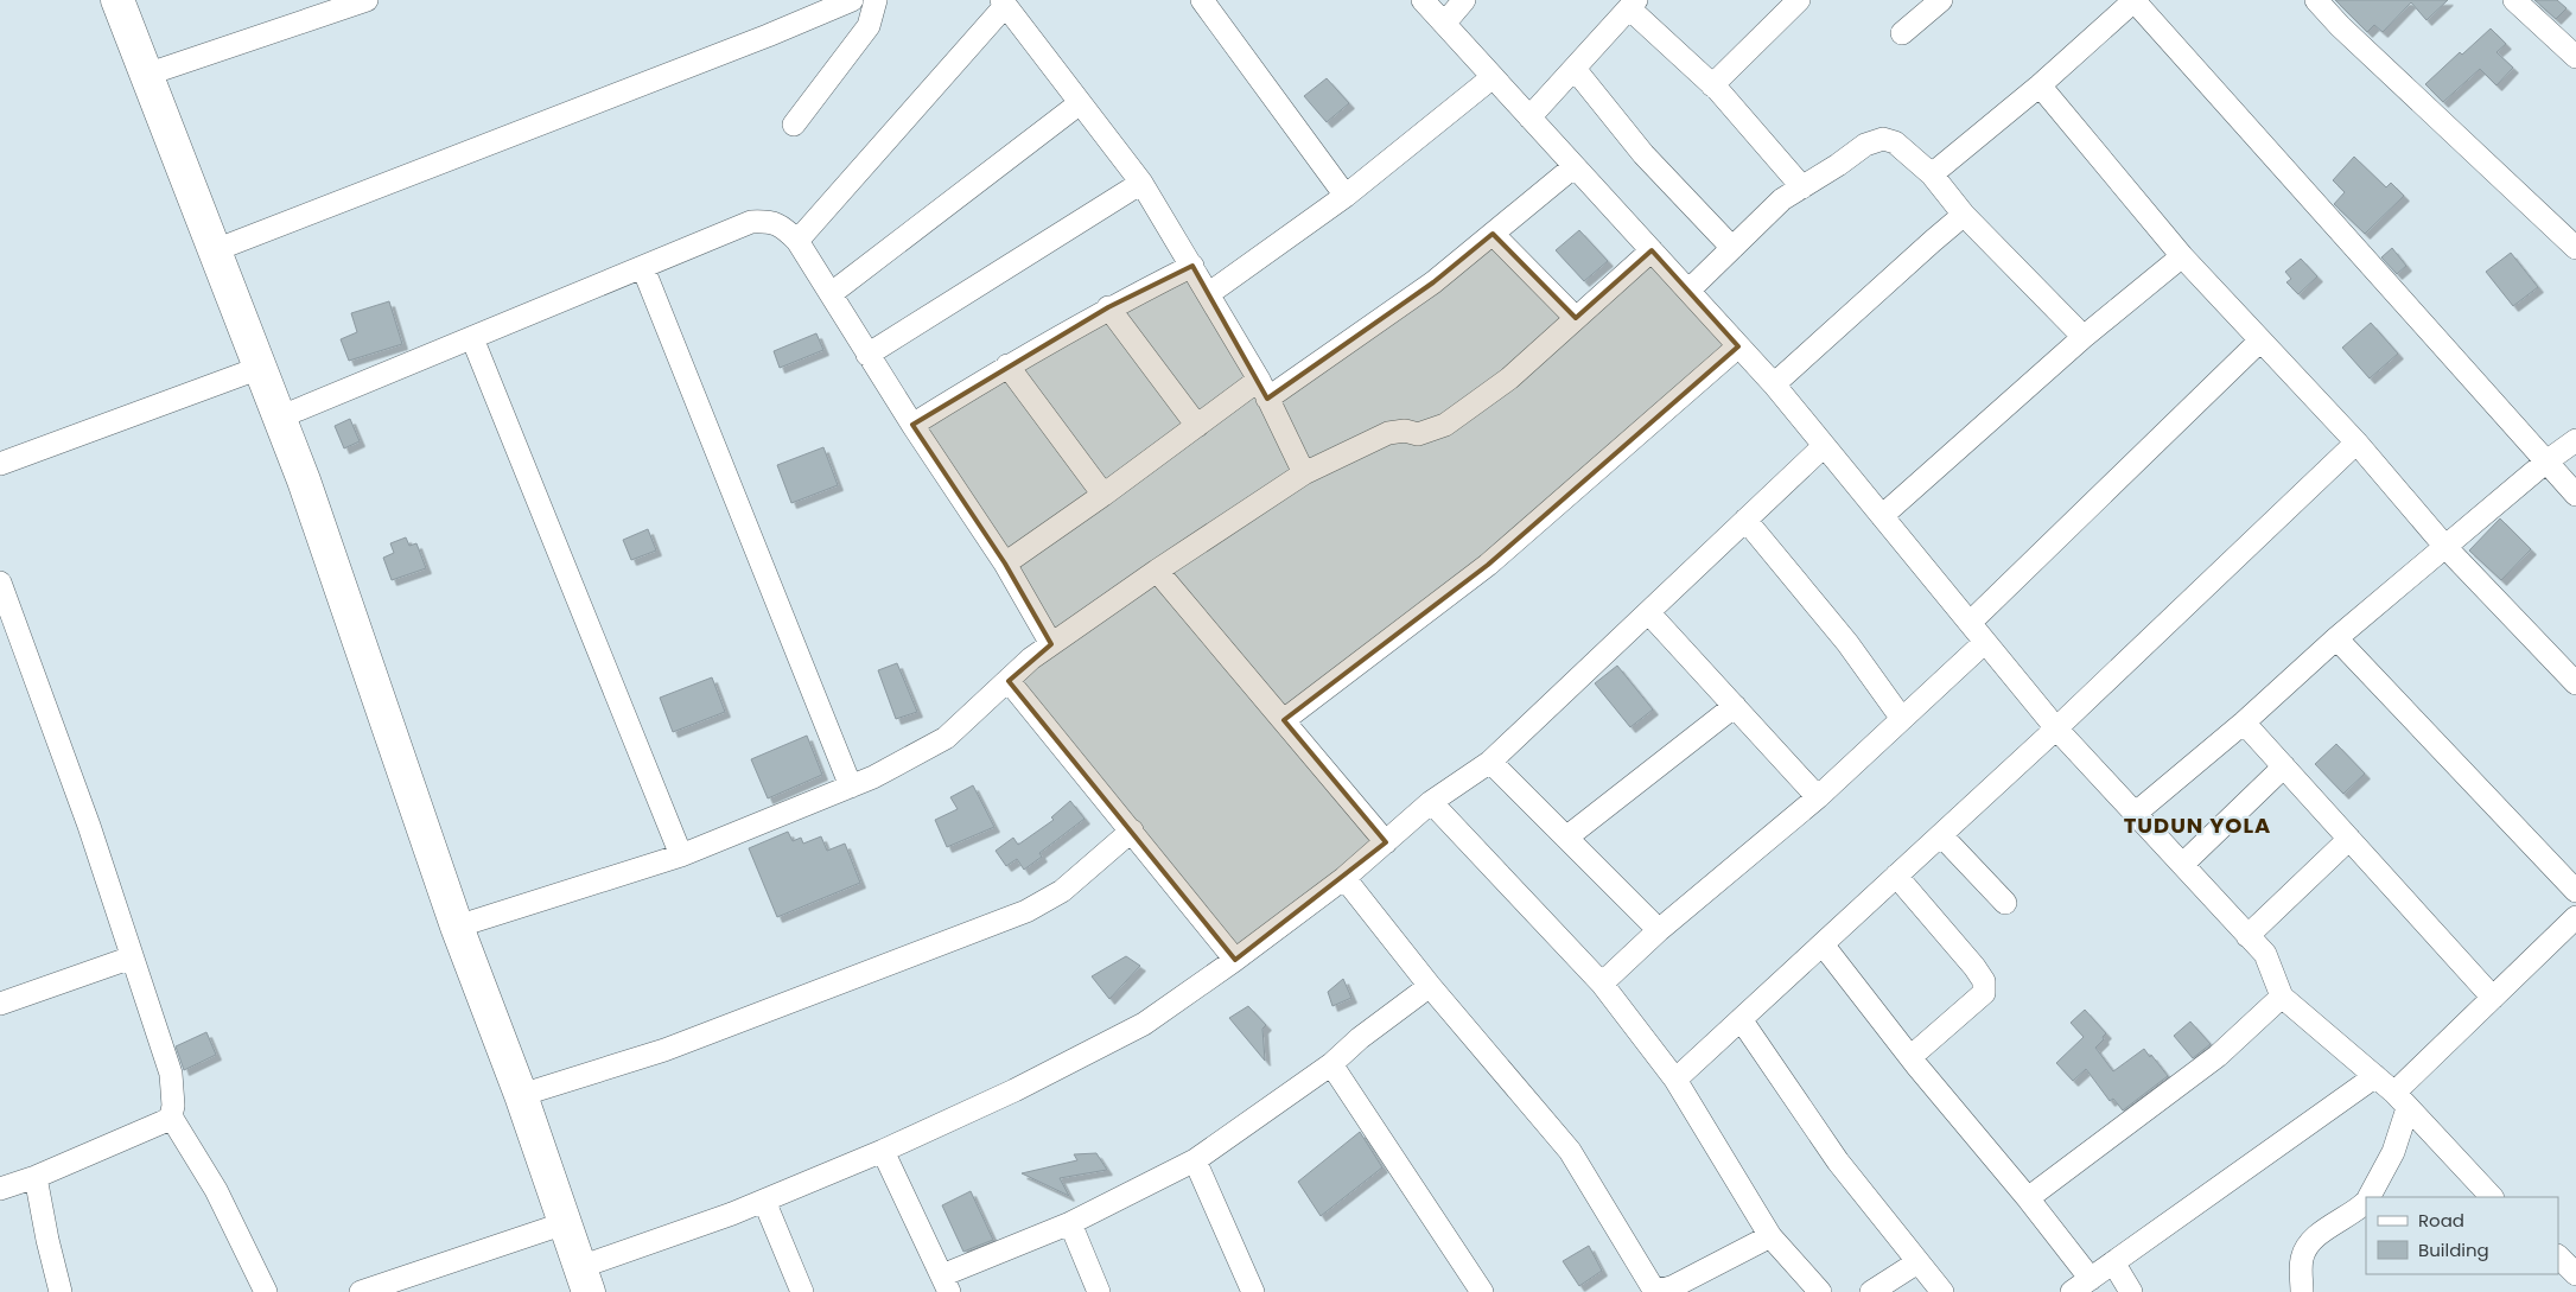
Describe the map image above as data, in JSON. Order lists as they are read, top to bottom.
{
  "districts": ["TUDUN YOLA"],
  "legend": ["Road", "Building"]
}
